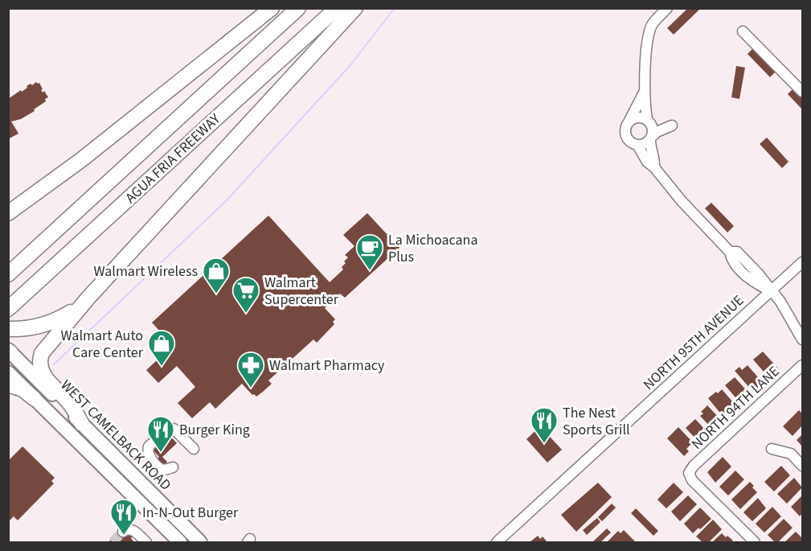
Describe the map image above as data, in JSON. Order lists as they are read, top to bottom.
{
  "streets": {
    "highway": ["AGUA FRIA FREEWAY"],
    "main road": ["WEST CAMELBACK ROAD"],
    "street": ["NORTH 95TH AVENUE", "NORTH 94TH LANE"]
  },
  "places": {
    "cafe": ["La Michoacana Plus"],
    "shop": ["Walmart Wireless", "Walmart Auto Care Center"],
    "supermarket": ["Walmart Supercenter"],
    "pharmacy": ["Walmart Pharmacy"],
    "restaurant": ["The Nest Sports Grill", "Burger King", "In-N-Out Burger"]
  }
}
